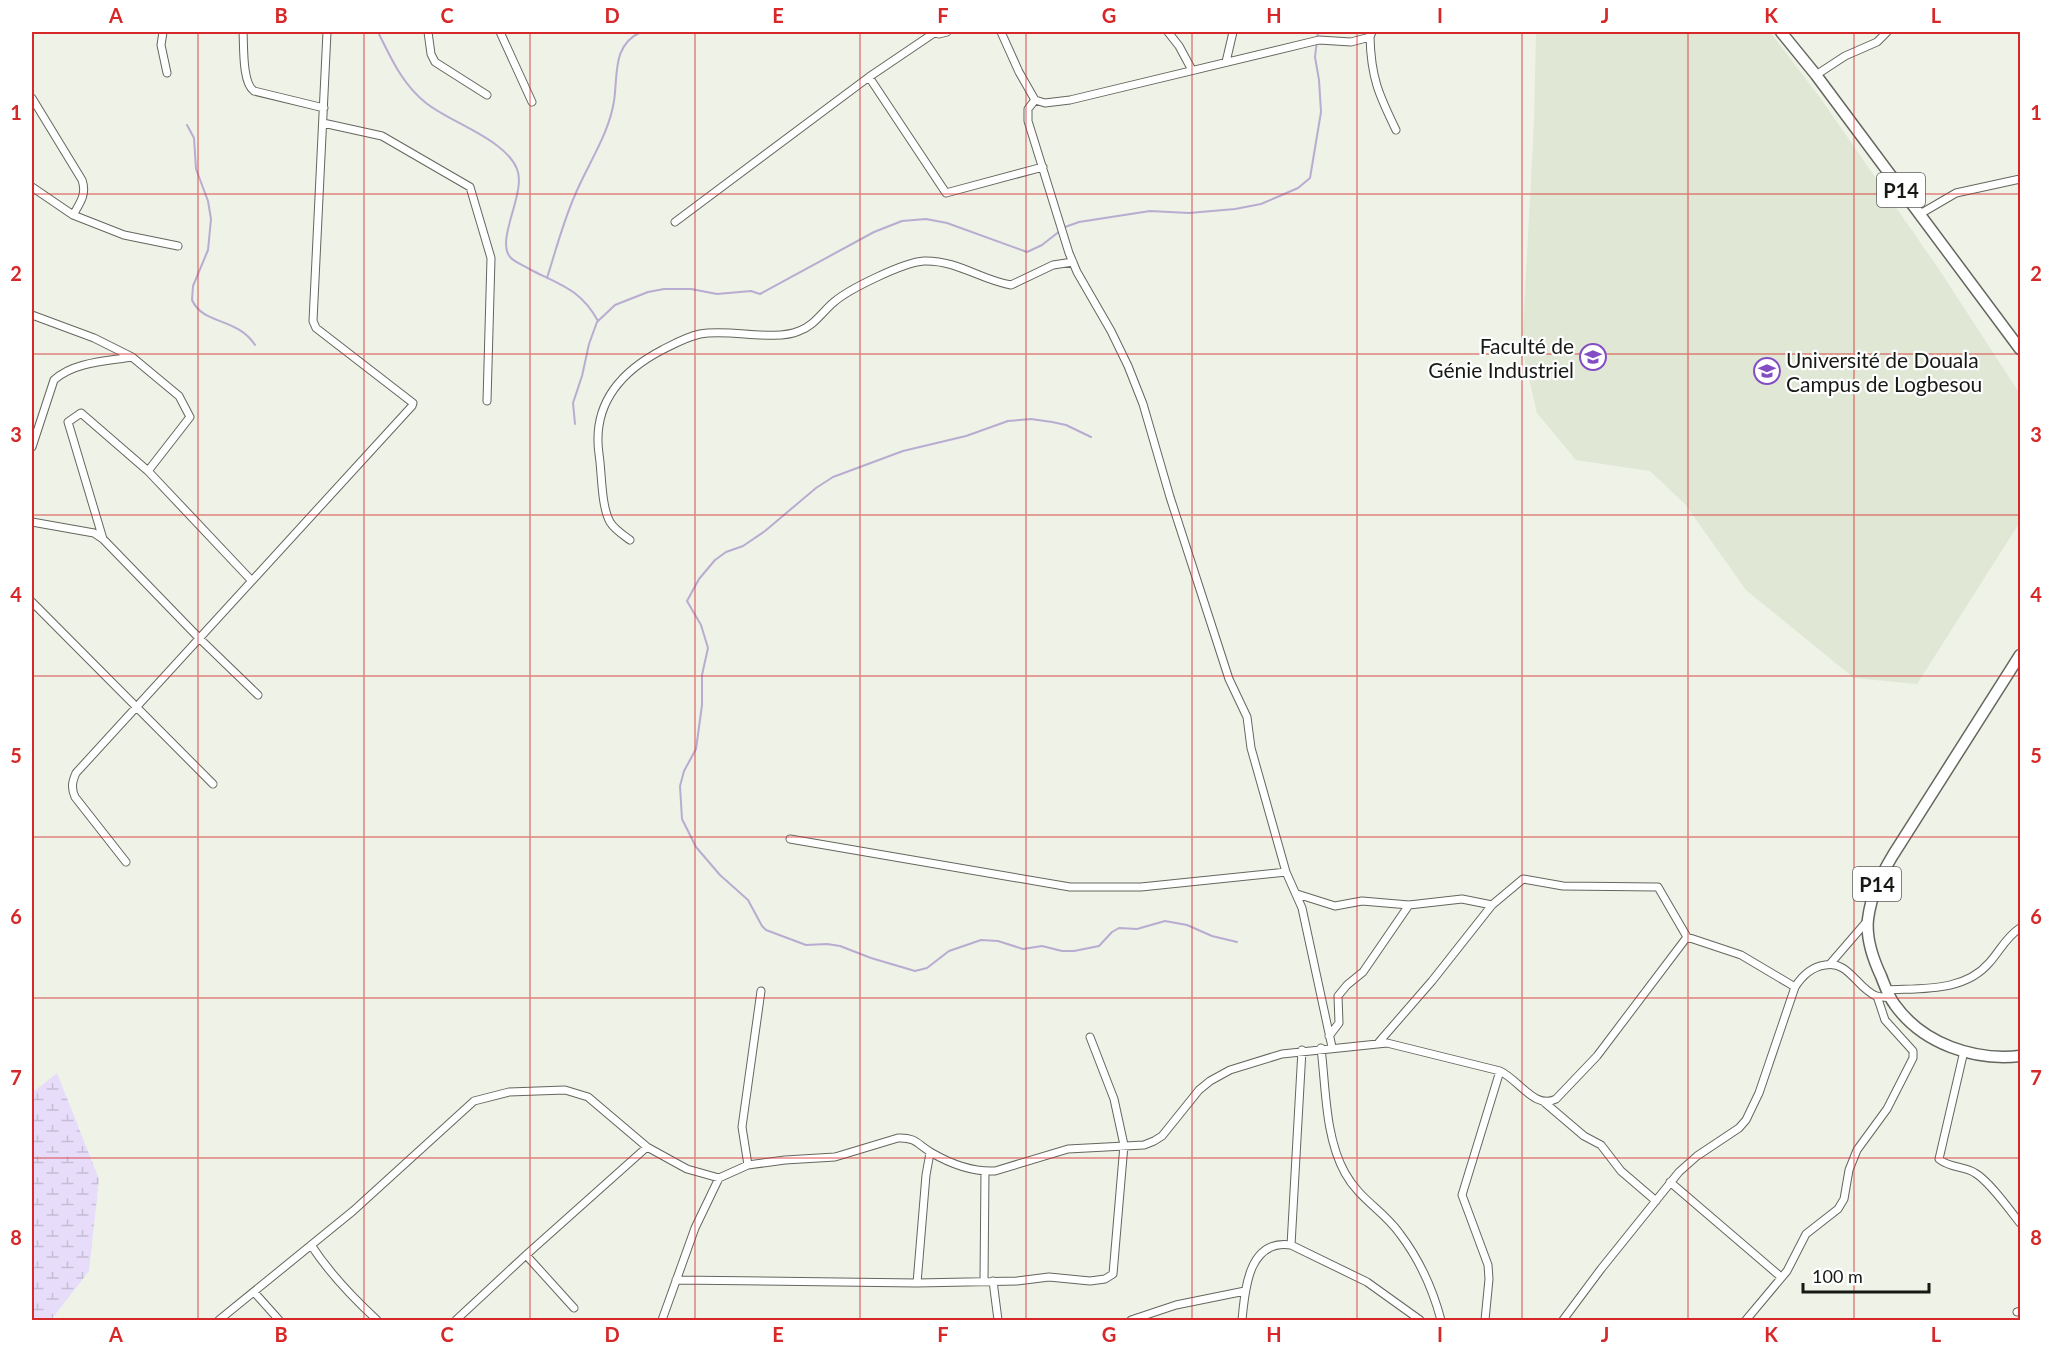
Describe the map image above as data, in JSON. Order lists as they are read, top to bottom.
{
  "streets": {
    "main road": ["P14"]
  },
  "places": {
    "school or university": ["Faculté de Génie Industriel", "Université de Douala Campus de Logbesou"]
  },
  "scale_bar": "100 m",
  "grid": {
    "columns": [
      "A",
      "B",
      "C",
      "D",
      "E",
      "F",
      "G",
      "H",
      "I",
      "J",
      "K",
      "L"
    ],
    "rows": [
      "1",
      "2",
      "3",
      "4",
      "5",
      "6",
      "7",
      "8"
    ]
  }
}
